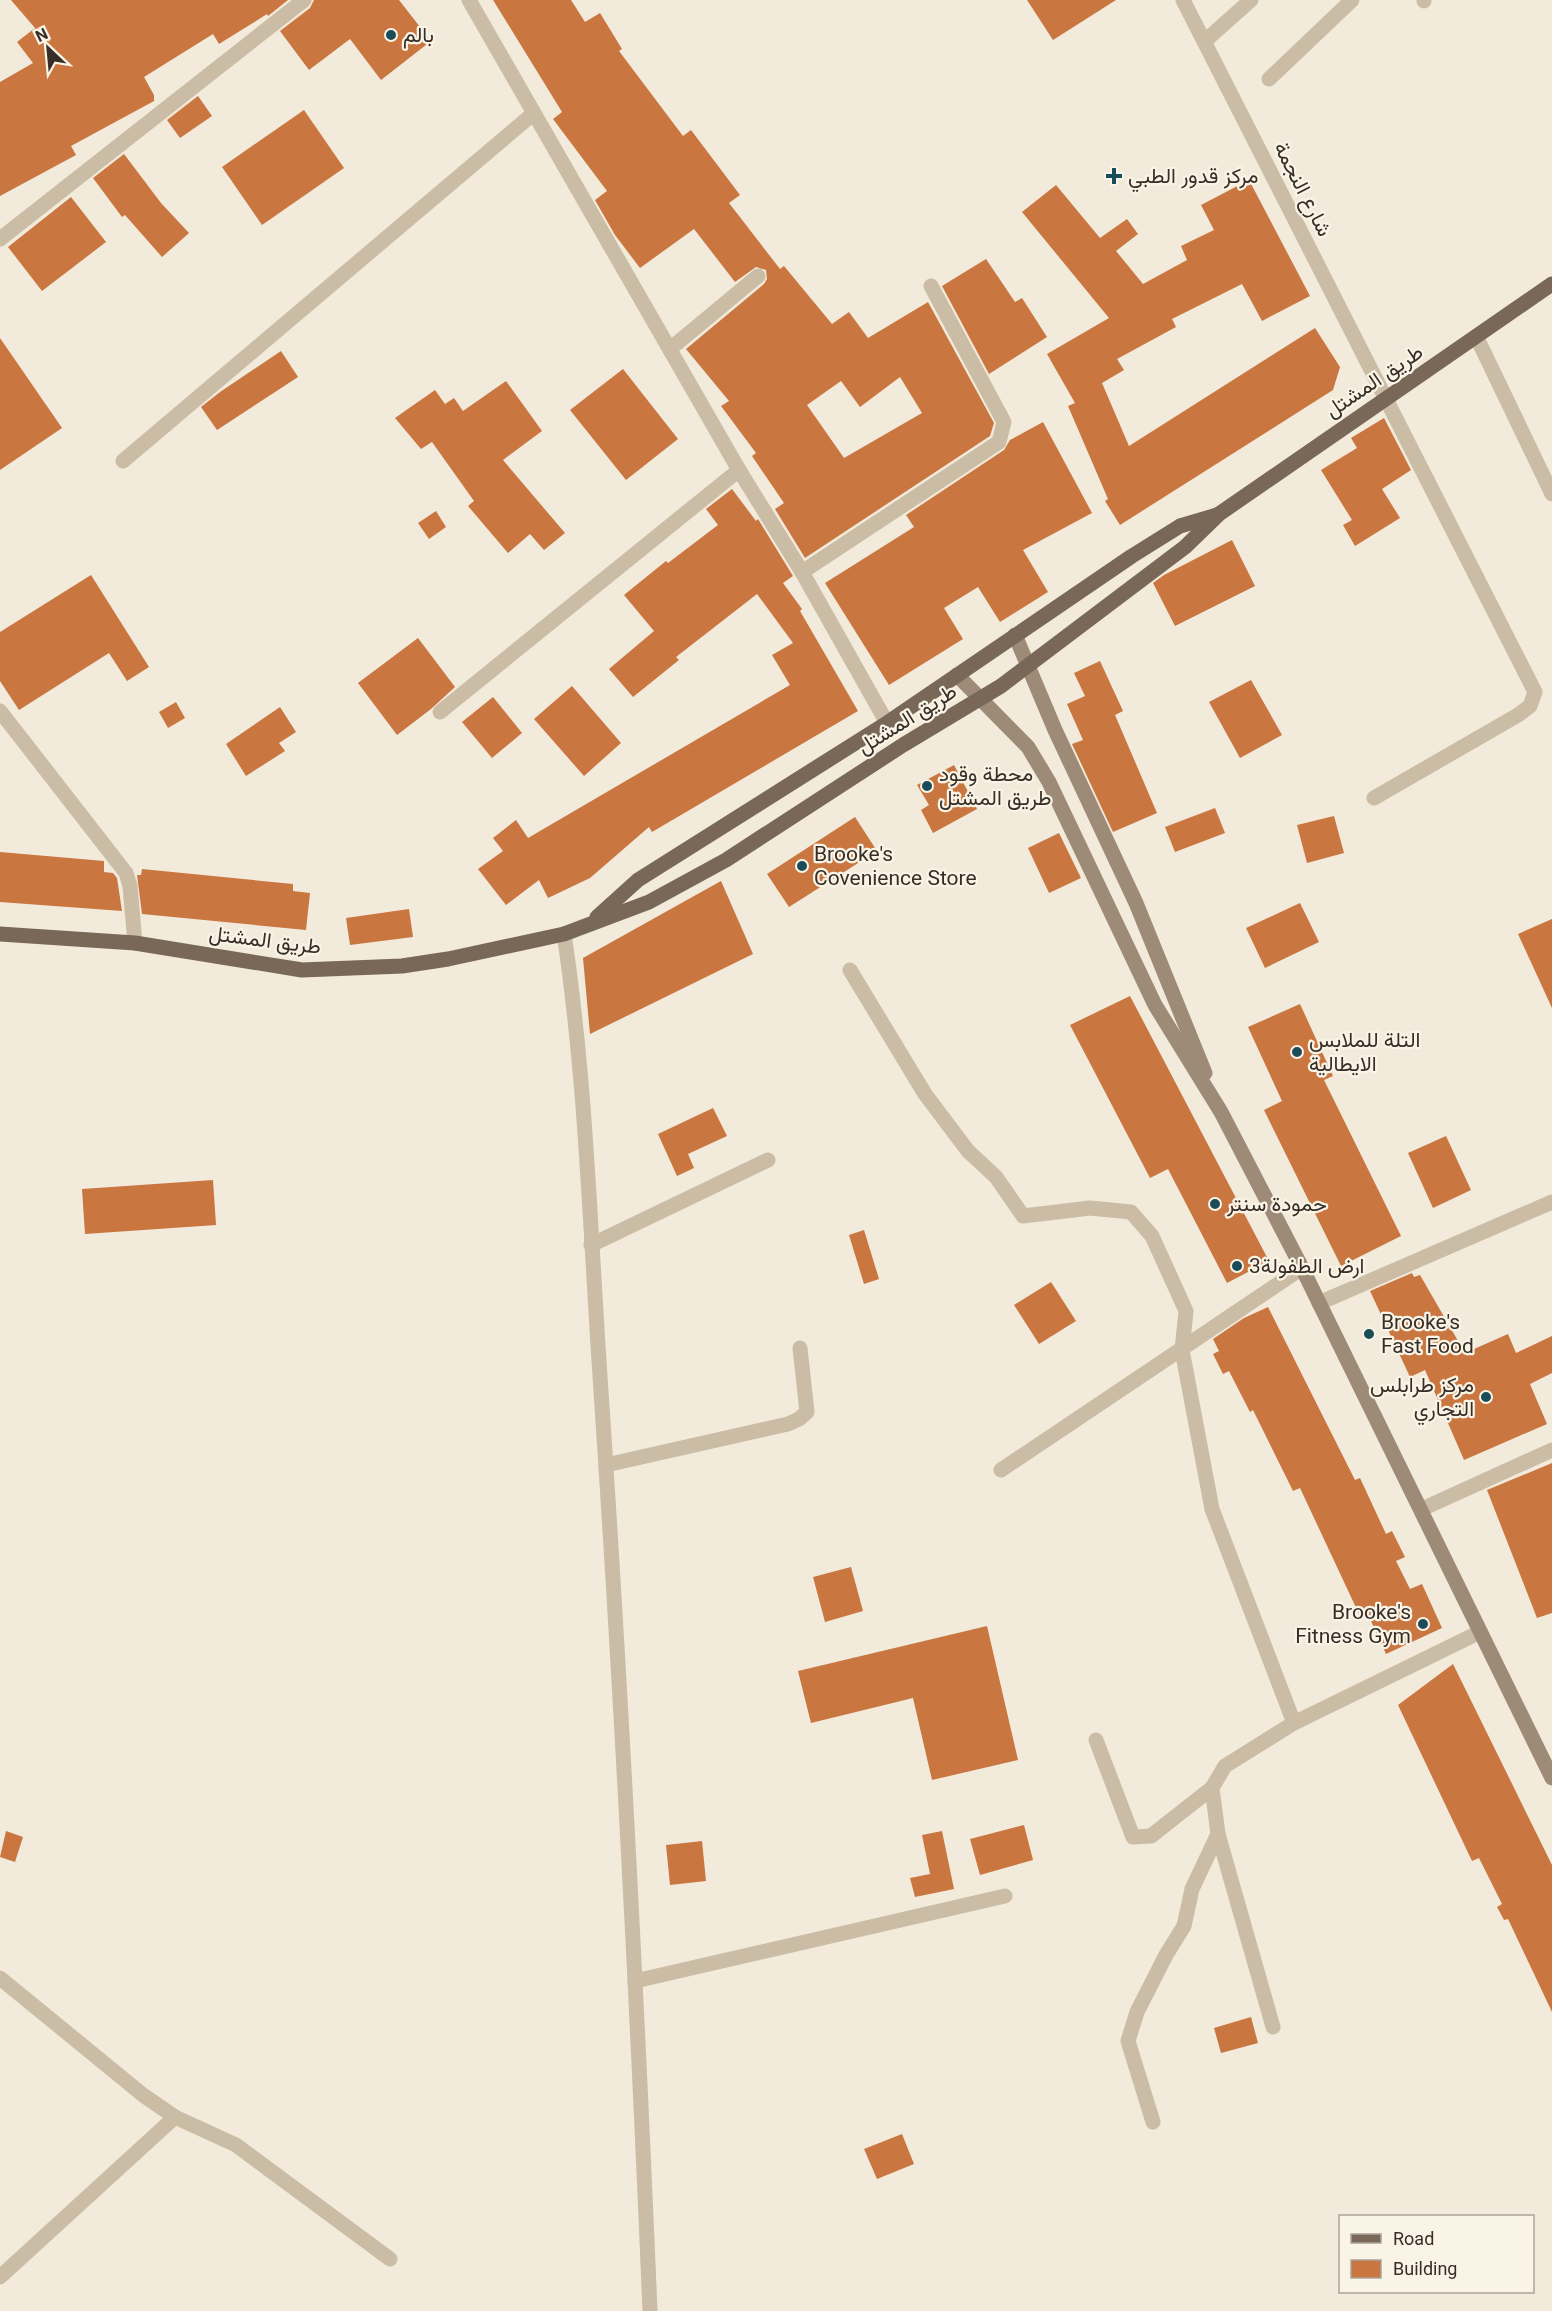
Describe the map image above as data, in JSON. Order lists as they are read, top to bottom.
{
  "streets": {
    "main road": ["طريق المشتل"],
    "street": ["شارع النجمة"]
  },
  "crossings": [
    ["شارع النجمة", "طريق المشتل"]
  ],
  "places": {
    "other": [
      "بالم",
      "محطة وقود طريق المشتل",
      "Brooke's Covenience Store",
      "التلة للملابس الايطالية",
      "حمودة سنتر",
      "ارض الطفولة3",
      "Brooke's Fast Food",
      "مركز طرابلس التجاري",
      "Brooke's Fitness Gym"
    ],
    "health": ["مركز قدور الطبي"]
  },
  "legend": ["Road", "Building"],
  "north": "top left"
}
